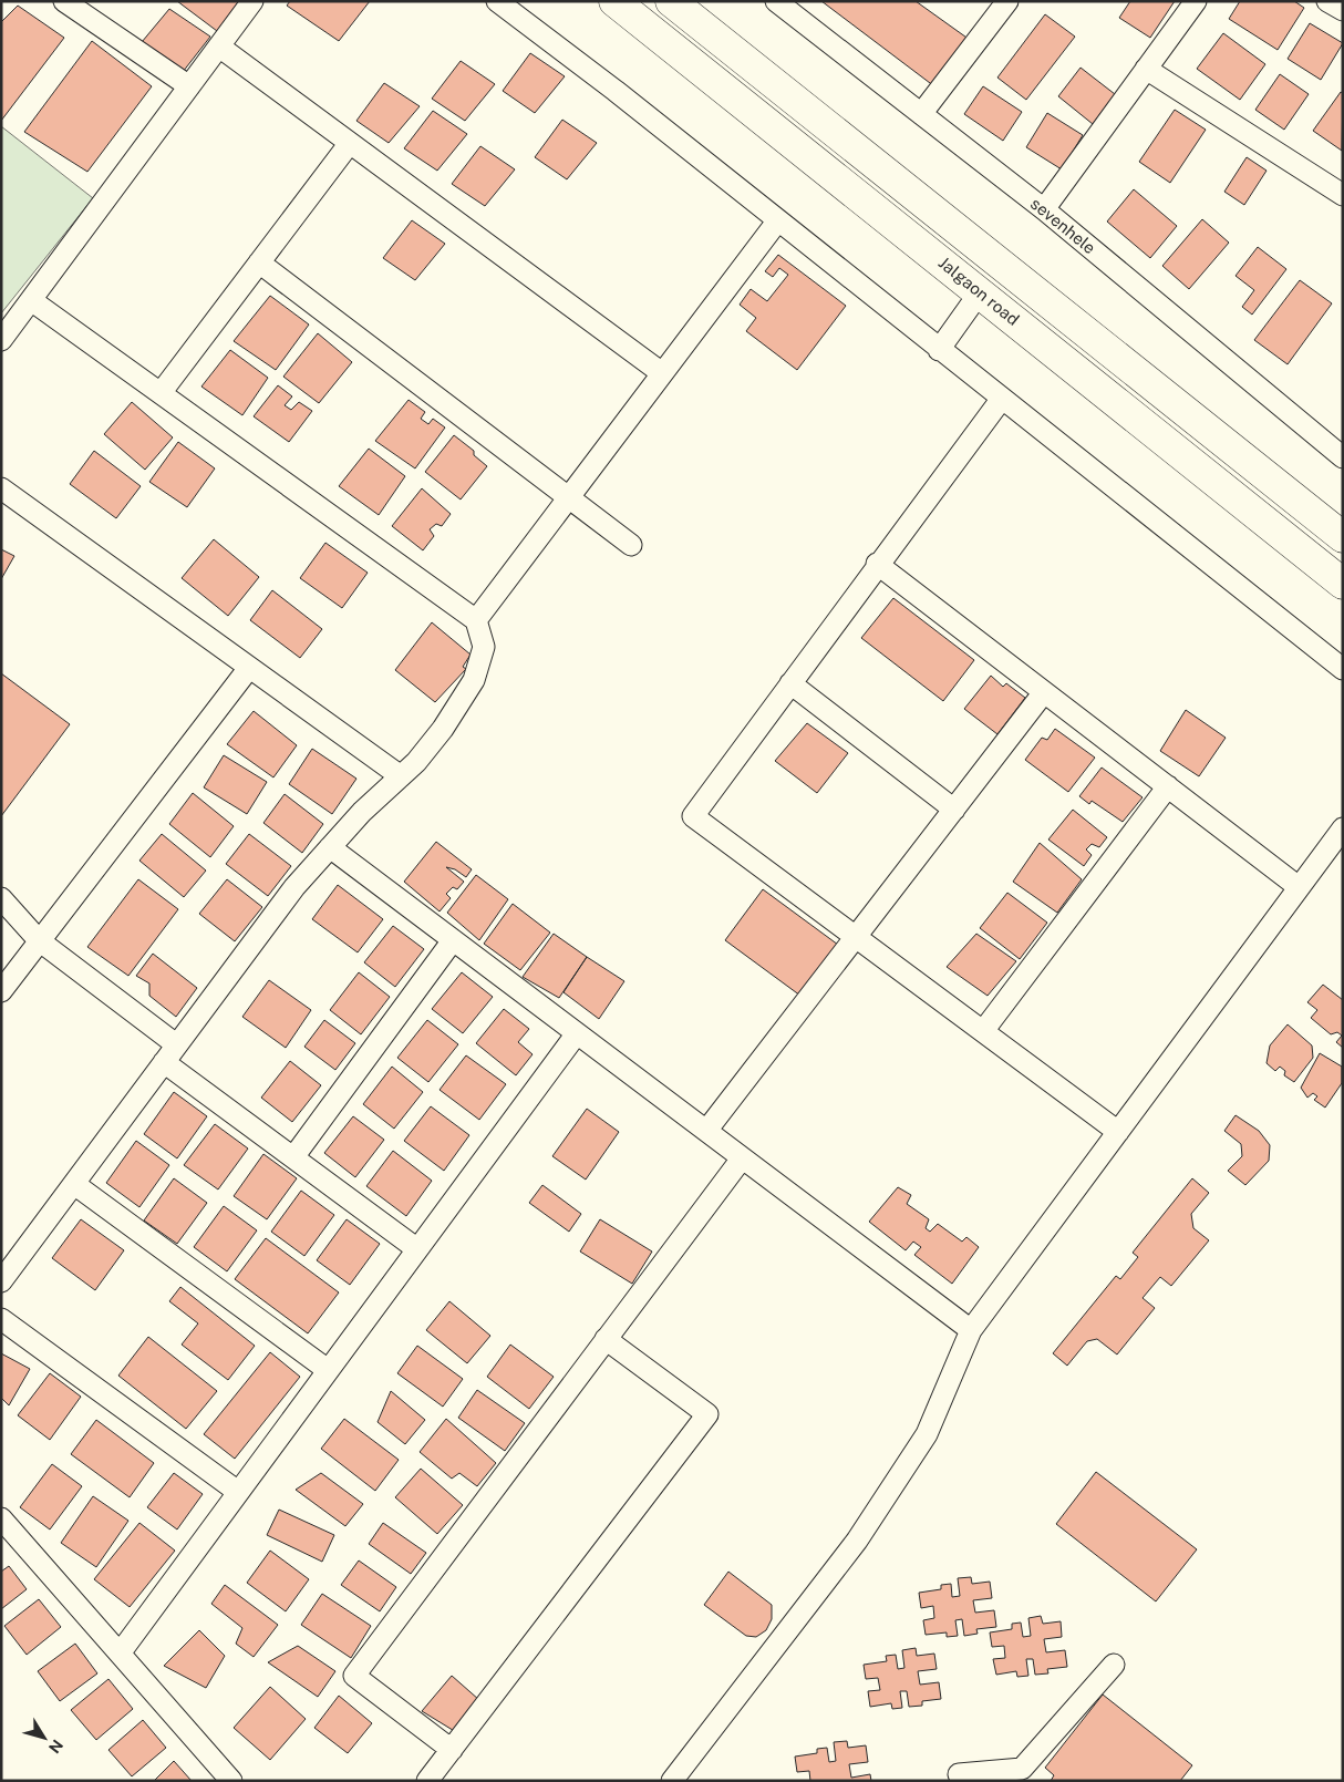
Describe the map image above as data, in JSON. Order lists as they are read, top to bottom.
{
  "streets": {
    "highway": ["Jalgaon road"],
    "street": ["sevenhele"]
  },
  "north": "bottom right"
}
